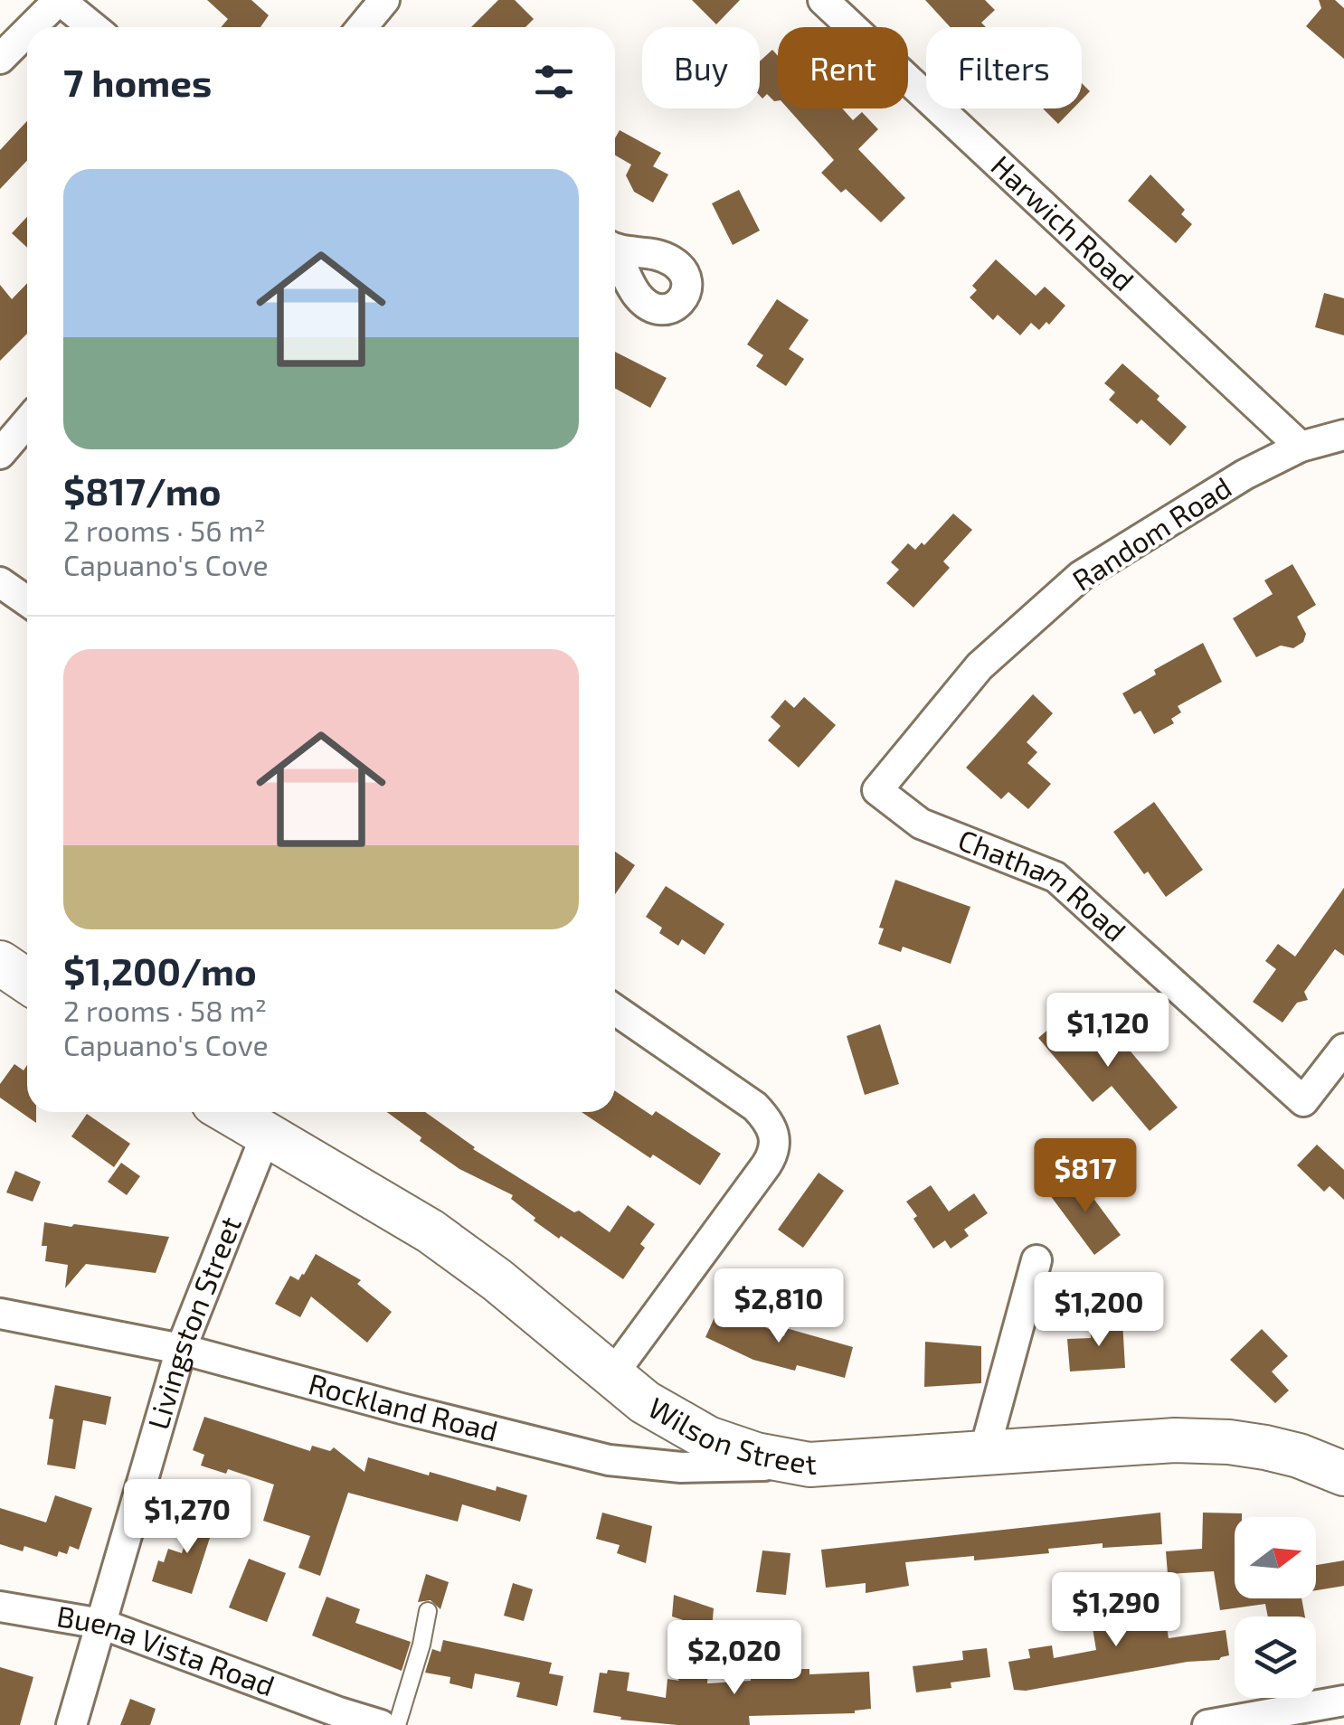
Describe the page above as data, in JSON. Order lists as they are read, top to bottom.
{
  "streets": {
    "main road": ["Wilson Street"],
    "street": [
      "Harwich Road",
      "Random Road",
      "Chatham Road",
      "Livingston Street",
      "Rockland Road",
      "Buena Vista Road"
    ]
  },
  "crossings": [
    ["Harwich Road", "Random Road"],
    ["Random Road", "Chatham Road"],
    ["Livingston Street", "Rockland Road"],
    ["Livingston Street", "Wilson Street"],
    ["Livingston Street", "Buena Vista Road"],
    ["Rockland Road", "Wilson Street"]
  ],
  "north": "right",
  "page": {
    "chip": ["Buy", "Rent", "Filters"],
    "heading": "7 homes",
    "list": [
      {
        "name": "$817/mo",
        "note": "2 rooms · 56 m² · Capuano's Cove"
      },
      {
        "name": "$1,200/mo",
        "note": "2 rooms · 58 m² · Capuano's Cove"
      }
    ],
    "price": [
      "$1,120",
      "$817",
      "$2,810",
      "$1,200",
      "$1,270",
      "$1,290",
      "$2,020"
    ]
  }
}
